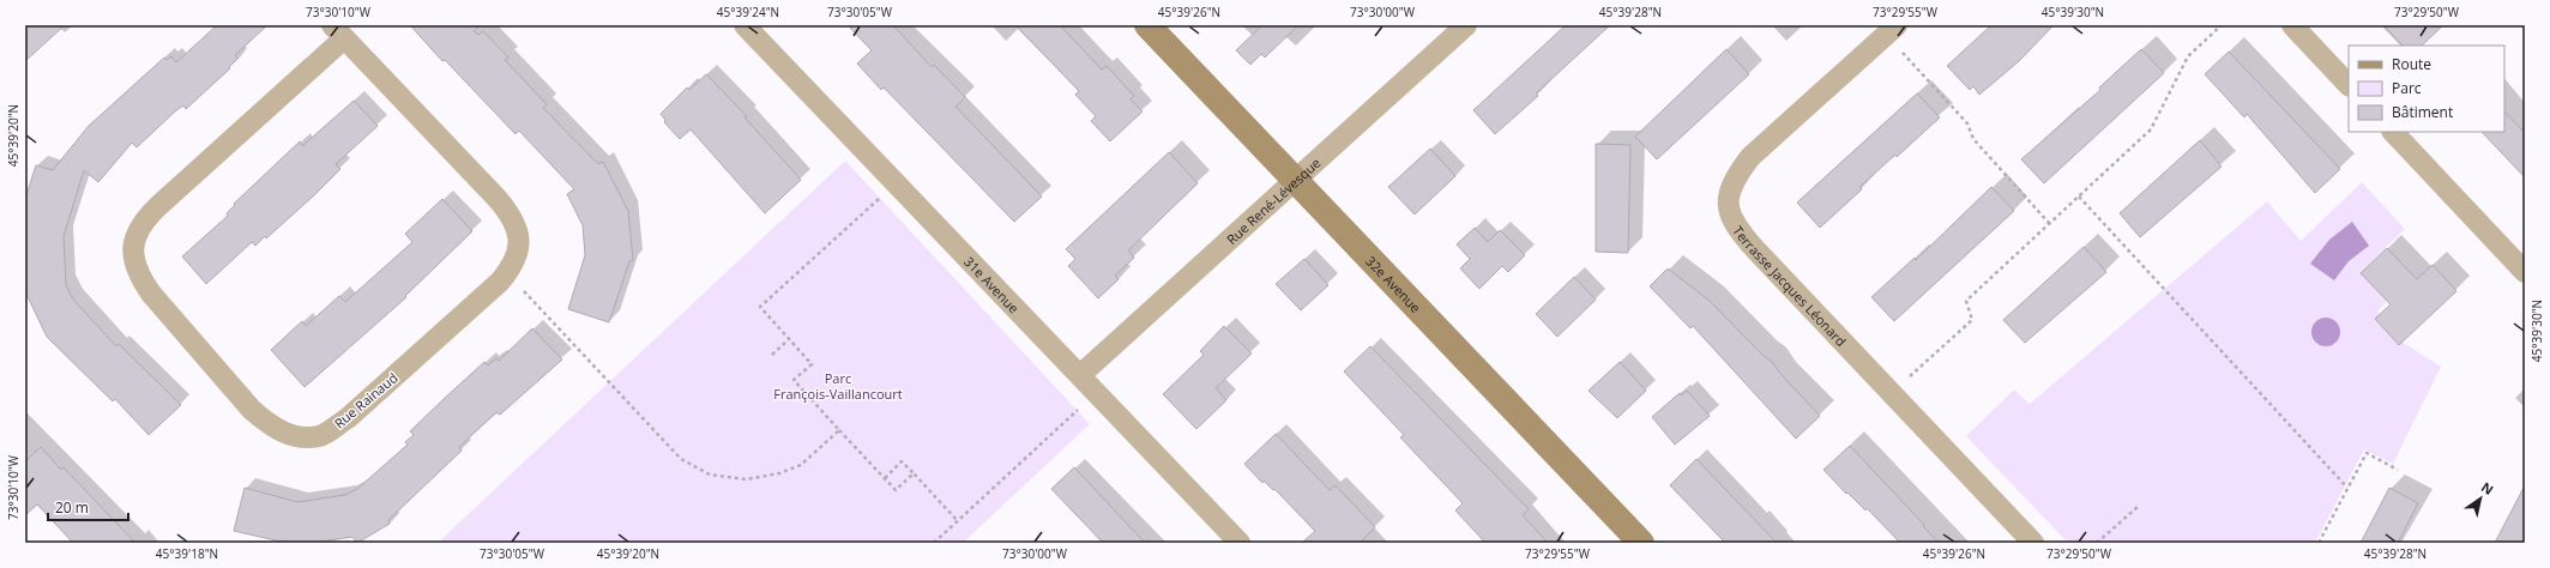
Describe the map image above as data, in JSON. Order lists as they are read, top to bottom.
{
  "streets": {
    "street": [
      "Rue René-Lévesque",
      "31e Avenue",
      "32e Avenue",
      "Terrasse Jacques Léonard",
      "Rue Rainaud"
    ]
  },
  "crossings": [
    ["Rue René-Lévesque", "31e Avenue"],
    ["Rue René-Lévesque", "32e Avenue"]
  ],
  "parks": ["Parc François-Vaillancourt"],
  "legend": ["Route", "Parc", "Bâtiment"],
  "scale_bar": "20 m",
  "north": "top right",
  "coordinates": [
    "73°30'10\"W",
    "45°39'24\"N",
    "73°30'05\"W",
    "45°39'26\"N",
    "73°30'00\"W",
    "45°39'28\"N",
    "73°29'55\"W",
    "45°39'30\"N",
    "73°29'50\"W",
    "45°39'20\"N",
    "45°39'18\"N"
  ]
}
